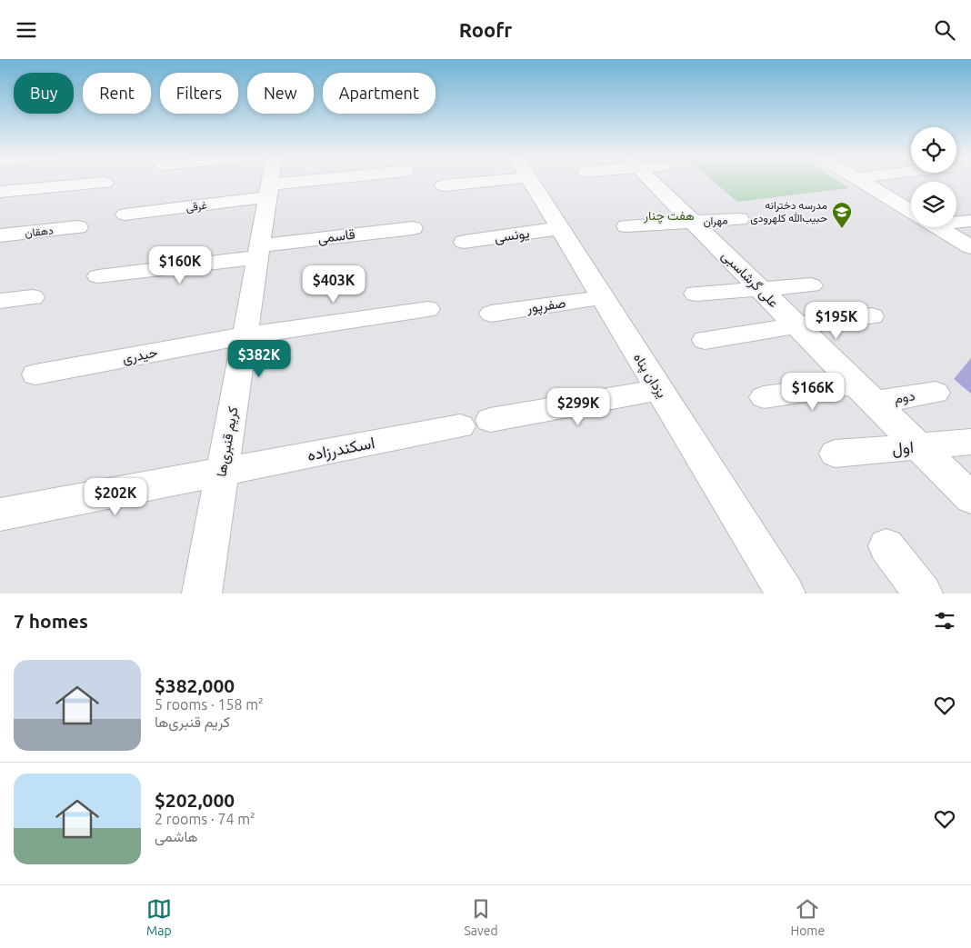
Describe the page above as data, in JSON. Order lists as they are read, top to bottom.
{
  "streets": {
    "street": [
      "غرقی",
      "مهران",
      "دهقان",
      "یونسی",
      "قاسمی",
      "علی گرشاسبی",
      "صفرپور",
      "حیدری",
      "یزدان پناه",
      "دوم",
      "کریم قنبری‌ها",
      "اول",
      "اسکندرزاده"
    ]
  },
  "crossings": [
    ["غرقی", "کریم قنبری‌ها"],
    ["مهران", "علی گرشاسبی"],
    ["یونسی", "یزدان پناه"],
    ["قاسمی", "کریم قنبری‌ها"],
    ["علی گرشاسبی", "دوم"],
    ["علی گرشاسبی", "اول"],
    ["صفرپور", "یزدان پناه"],
    ["حیدری", "کریم قنبری‌ها"],
    ["یزدان پناه", "اسکندرزاده"],
    ["کریم قنبری‌ها", "اسکندرزاده"]
  ],
  "districts": ["هفت چنار"],
  "places": {
    "school or university": ["مدرسه دخترانه حبیب‌الله کلهرودی"]
  },
  "page": {
    "header": "Roofr",
    "chip": [
      "Buy",
      "Rent",
      "Filters",
      "New",
      "Apartment"
    ],
    "price": [
      "$160K",
      "$403K",
      "$195K",
      "$382K",
      "$166K",
      "$299K",
      "$202K"
    ],
    "heading": "7 homes",
    "list": [
      {
        "name": "$382,000",
        "note": "5 rooms · 158 m² · کریم قنبری‌ها"
      },
      {
        "name": "$202,000",
        "note": "2 rooms · 74 m² · هاشمی"
      }
    ],
    "tabs": ["Map", "Saved", "Home"]
  }
}
